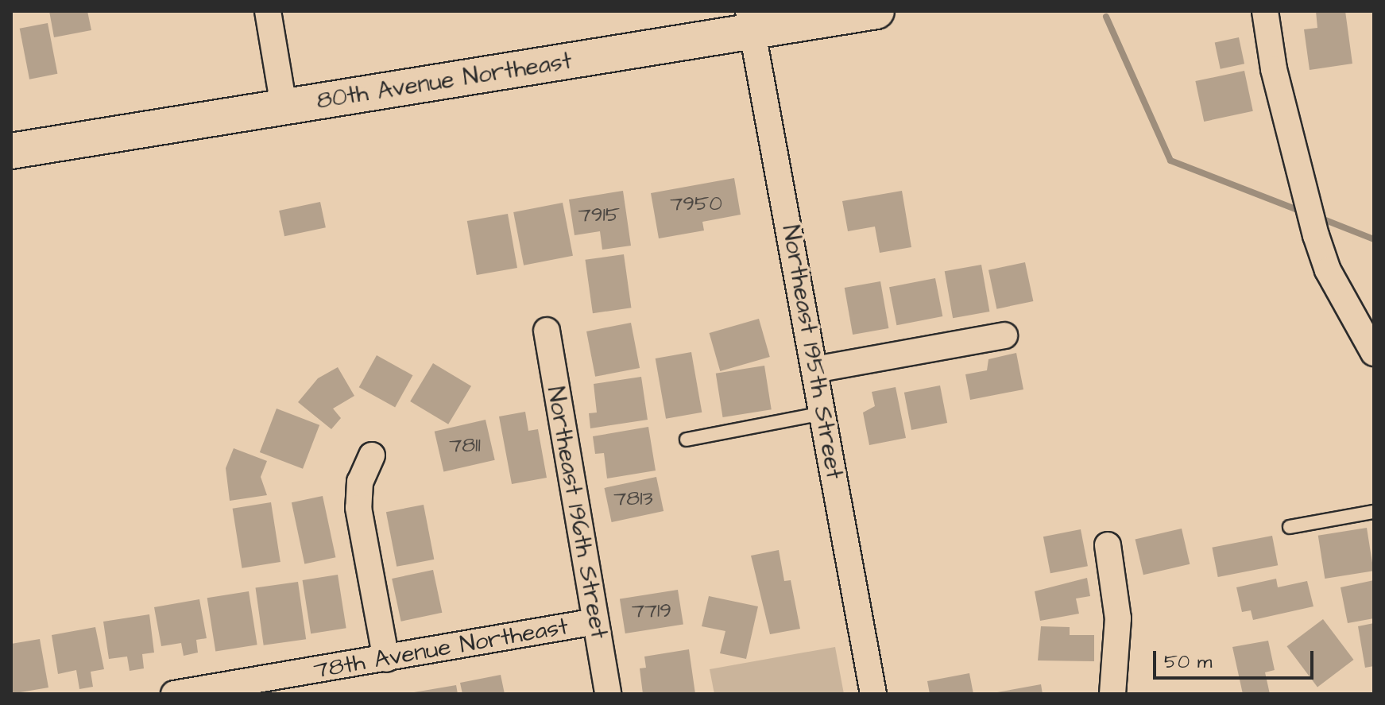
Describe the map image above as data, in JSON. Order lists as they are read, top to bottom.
{
  "streets": {
    "main road": ["80th Avenue Northeast"],
    "street": ["Northeast 195th Street", "Northeast 196th Street", "78th Avenue Northeast"]
  },
  "crossings": [
    ["80th Avenue Northeast", "Northeast 195th Street"],
    ["Northeast 196th Street", "78th Avenue Northeast"]
  ],
  "house_numbers": [
    "7950",
    "7915",
    "7811",
    "7813",
    "7719"
  ],
  "scale_bar": "50 m"
}
